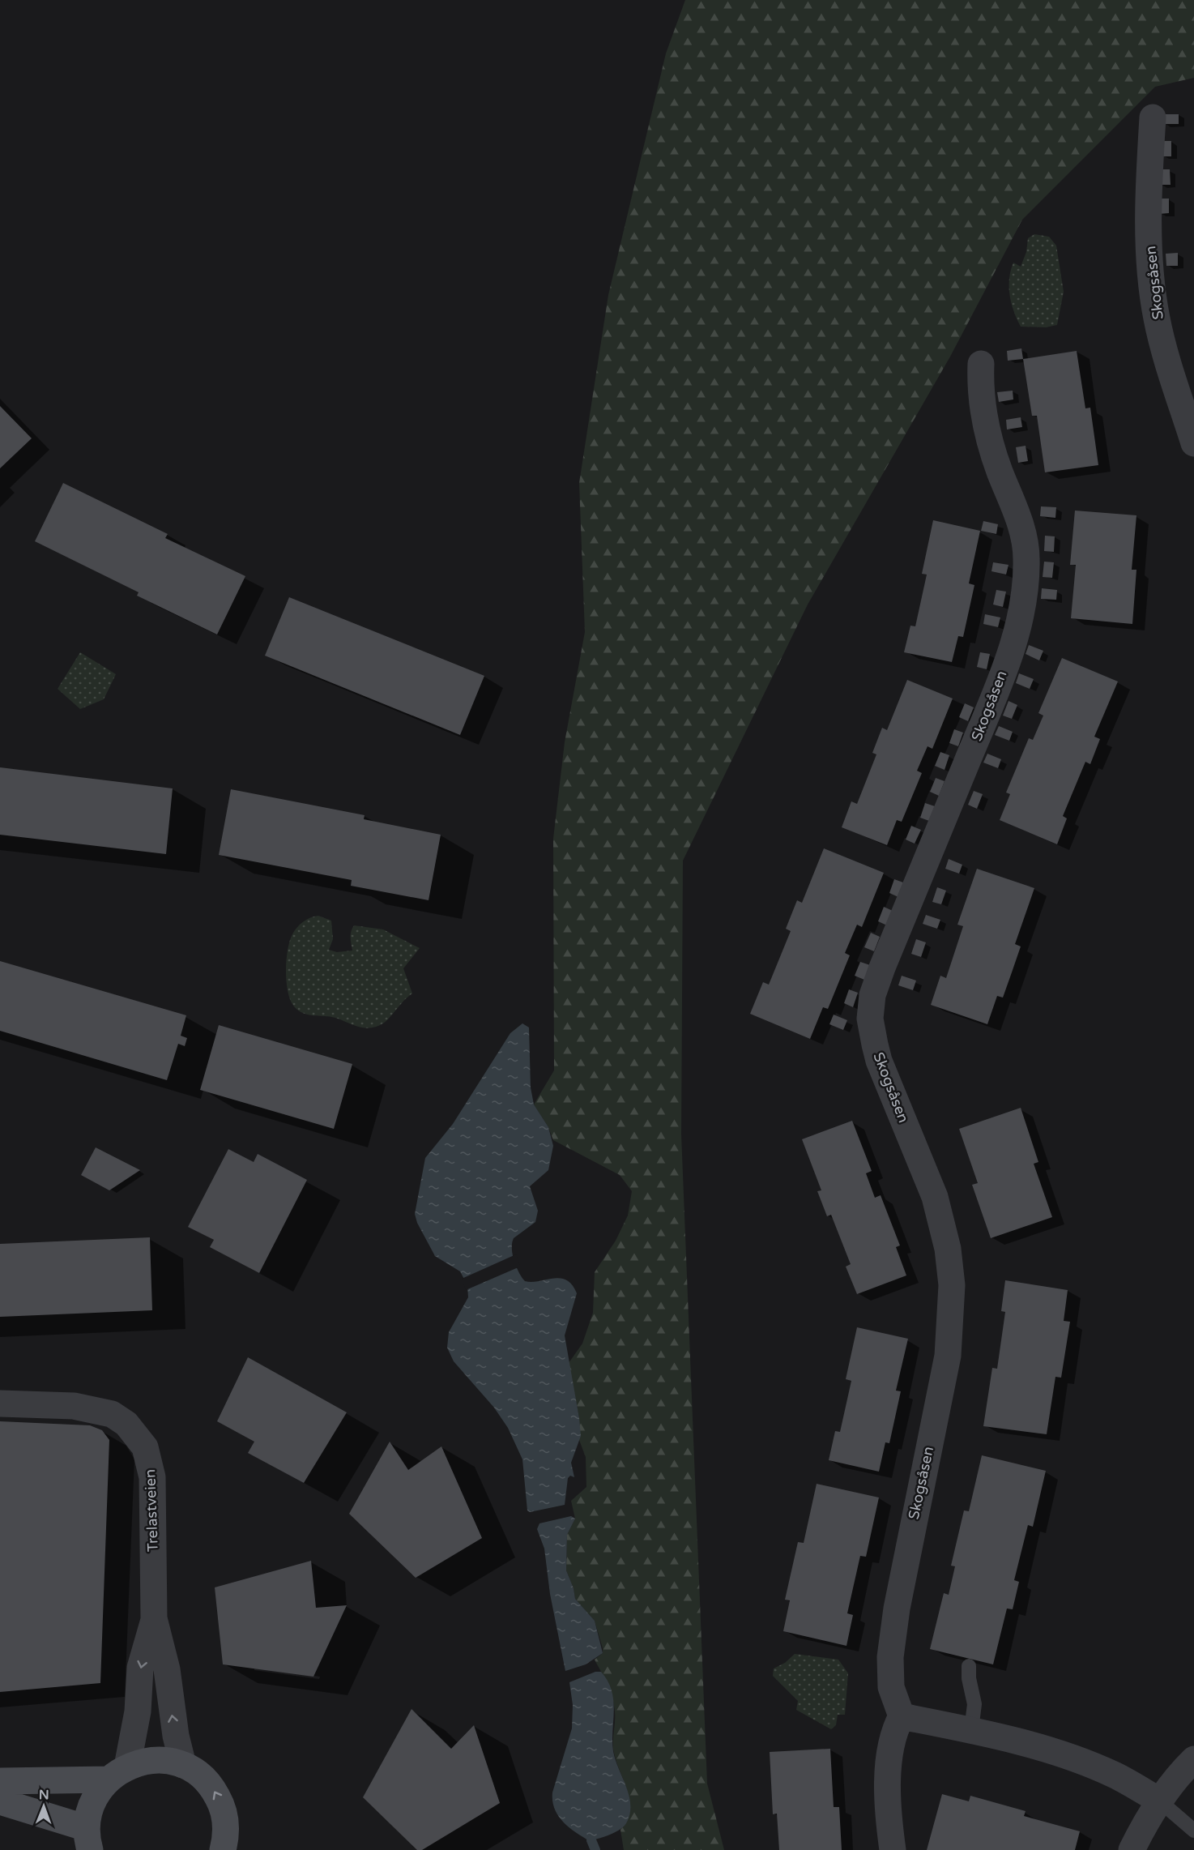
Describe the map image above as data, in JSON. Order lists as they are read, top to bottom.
{
  "streets": {
    "street": ["Skogsåsen", "Trelastveien"]
  },
  "north": "top"
}
